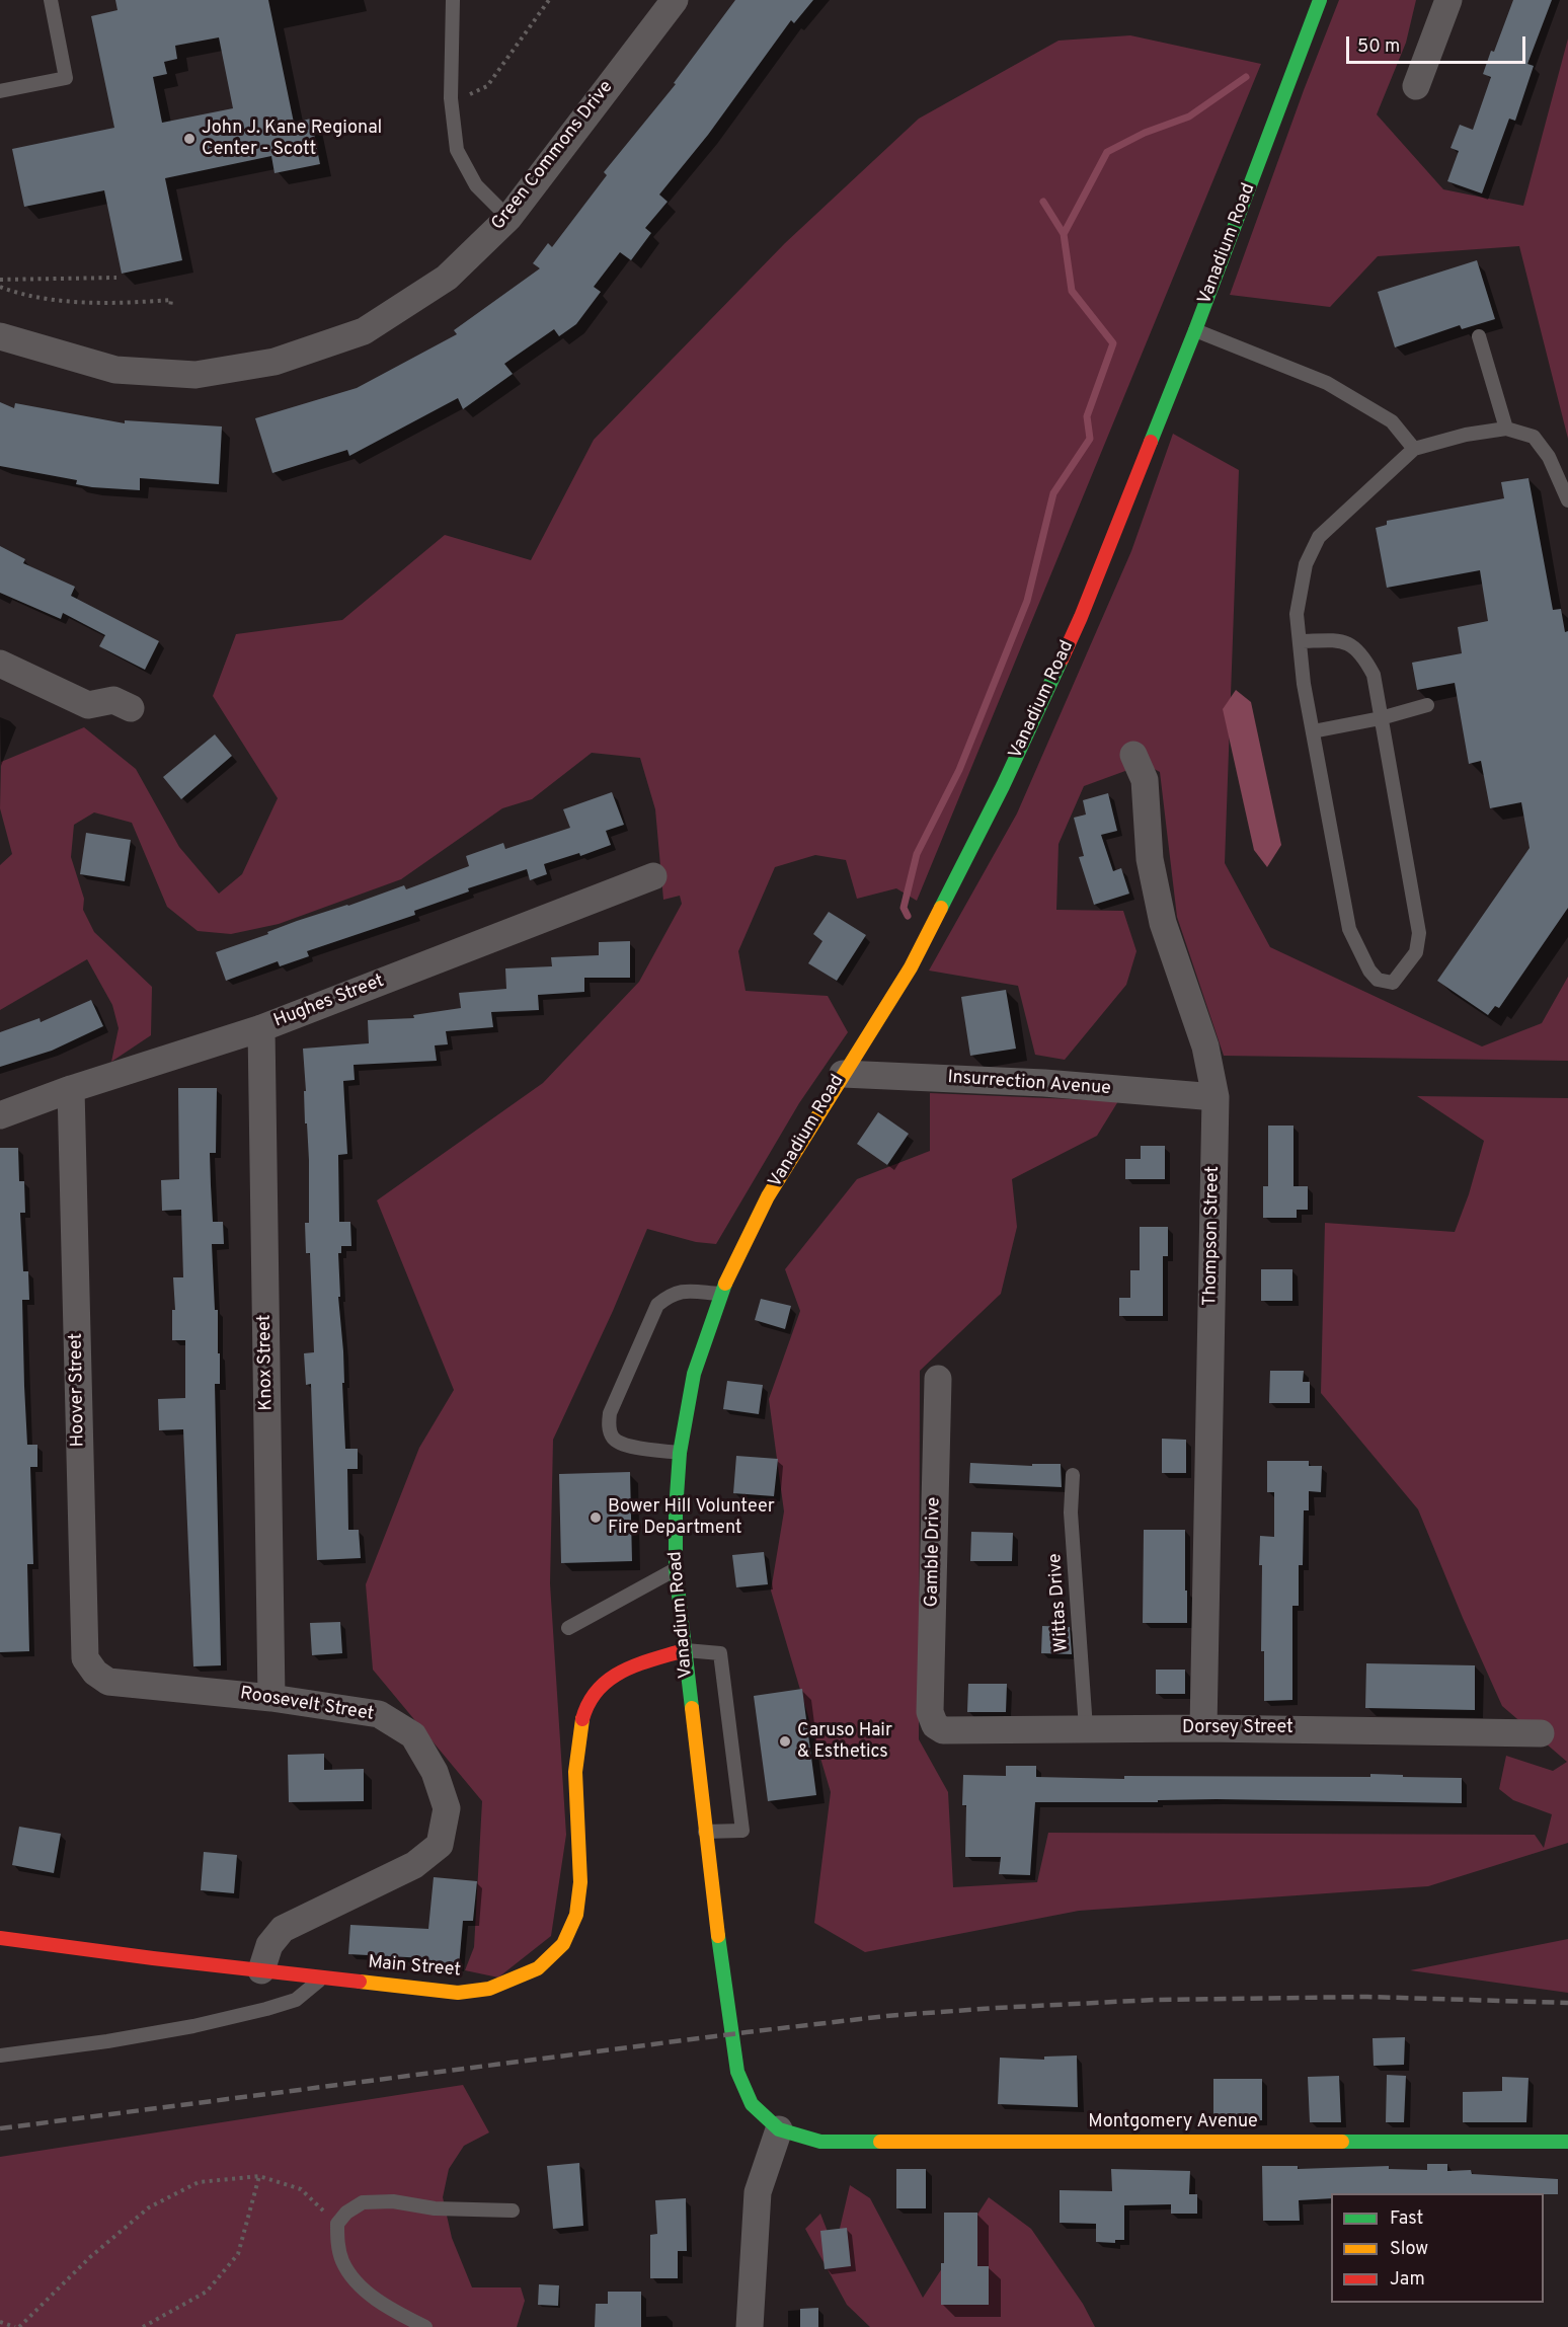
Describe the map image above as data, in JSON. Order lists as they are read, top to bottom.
{
  "streets": {
    "street": [
      "Green Commons Drive",
      "Vanadium Road",
      "Hughes Street",
      "Insurrection Avenue",
      "Thompson Street",
      "Knox Street",
      "Hoover Street",
      "Gamble Drive",
      "Roosevelt Street",
      "Dorsey Street",
      "Main Street",
      "Montgomery Avenue"
    ],
    "lane": ["Wittas Drive"]
  },
  "crossings": [
    ["Vanadium Road", "Insurrection Avenue"],
    ["Vanadium Road", "Main Street"],
    ["Vanadium Road", "Montgomery Avenue"],
    ["Hughes Street", "Knox Street"],
    ["Hughes Street", "Hoover Street"],
    ["Insurrection Avenue", "Thompson Street"],
    ["Thompson Street", "Dorsey Street"],
    ["Knox Street", "Roosevelt Street"],
    ["Hoover Street", "Roosevelt Street"],
    ["Gamble Drive", "Dorsey Street"],
    ["Wittas Drive", "Dorsey Street"],
    ["Roosevelt Street", "Main Street"]
  ],
  "places": ["John J. Kane Regional Center - Scott", "Bower Hill Volunteer Fire Department", "Caruso Hair & Esthetics"],
  "legend": ["Fast", "Slow", "Jam"],
  "scale_bar": "50 m"
}
